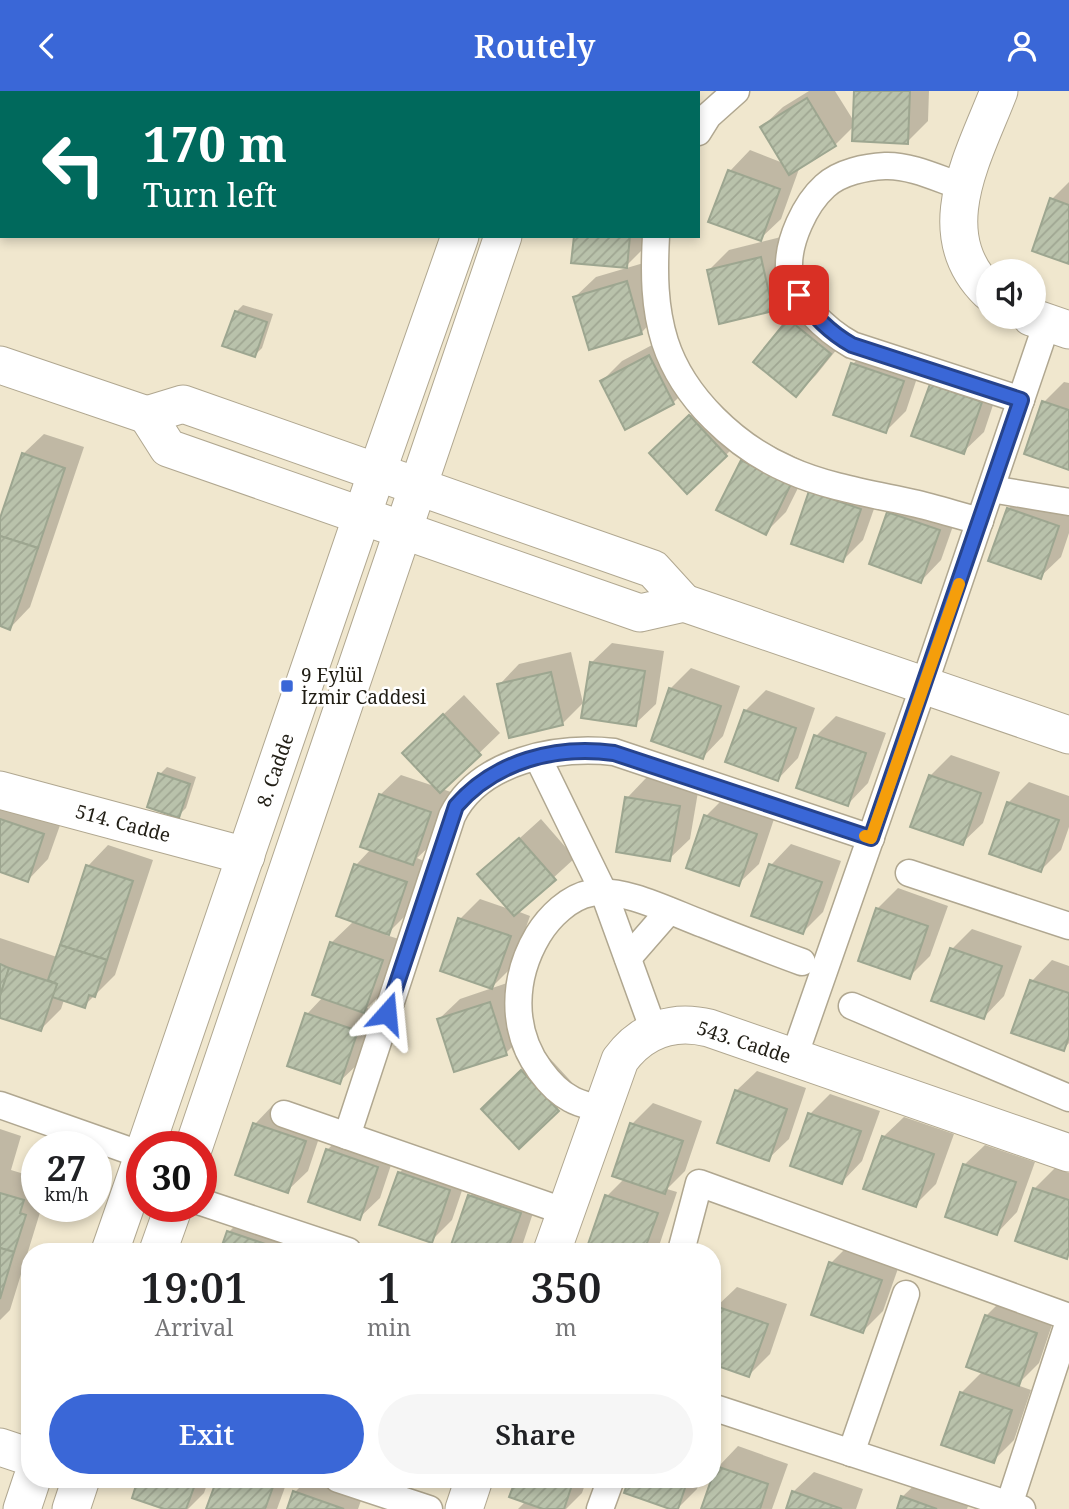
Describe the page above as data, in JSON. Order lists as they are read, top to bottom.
{
  "streets": {
    "main road": ["8. Cadde", "514. Cadde", "543. Cadde"]
  },
  "crossings": [
    ["8. Cadde", "514. Cadde"]
  ],
  "places": {
    "transit": ["9 Eylül İzmir Caddesi"]
  },
  "page": {
    "header": "Routely",
    "turn": ["170 m", "Turn left"],
    "speed": "27 km/h",
    "limit": "30",
    "eta": [
      "19:01",
      "Arrival",
      "1",
      "min",
      "350",
      "m"
    ],
    "buttons": ["Exit", "Share"]
  }
}
